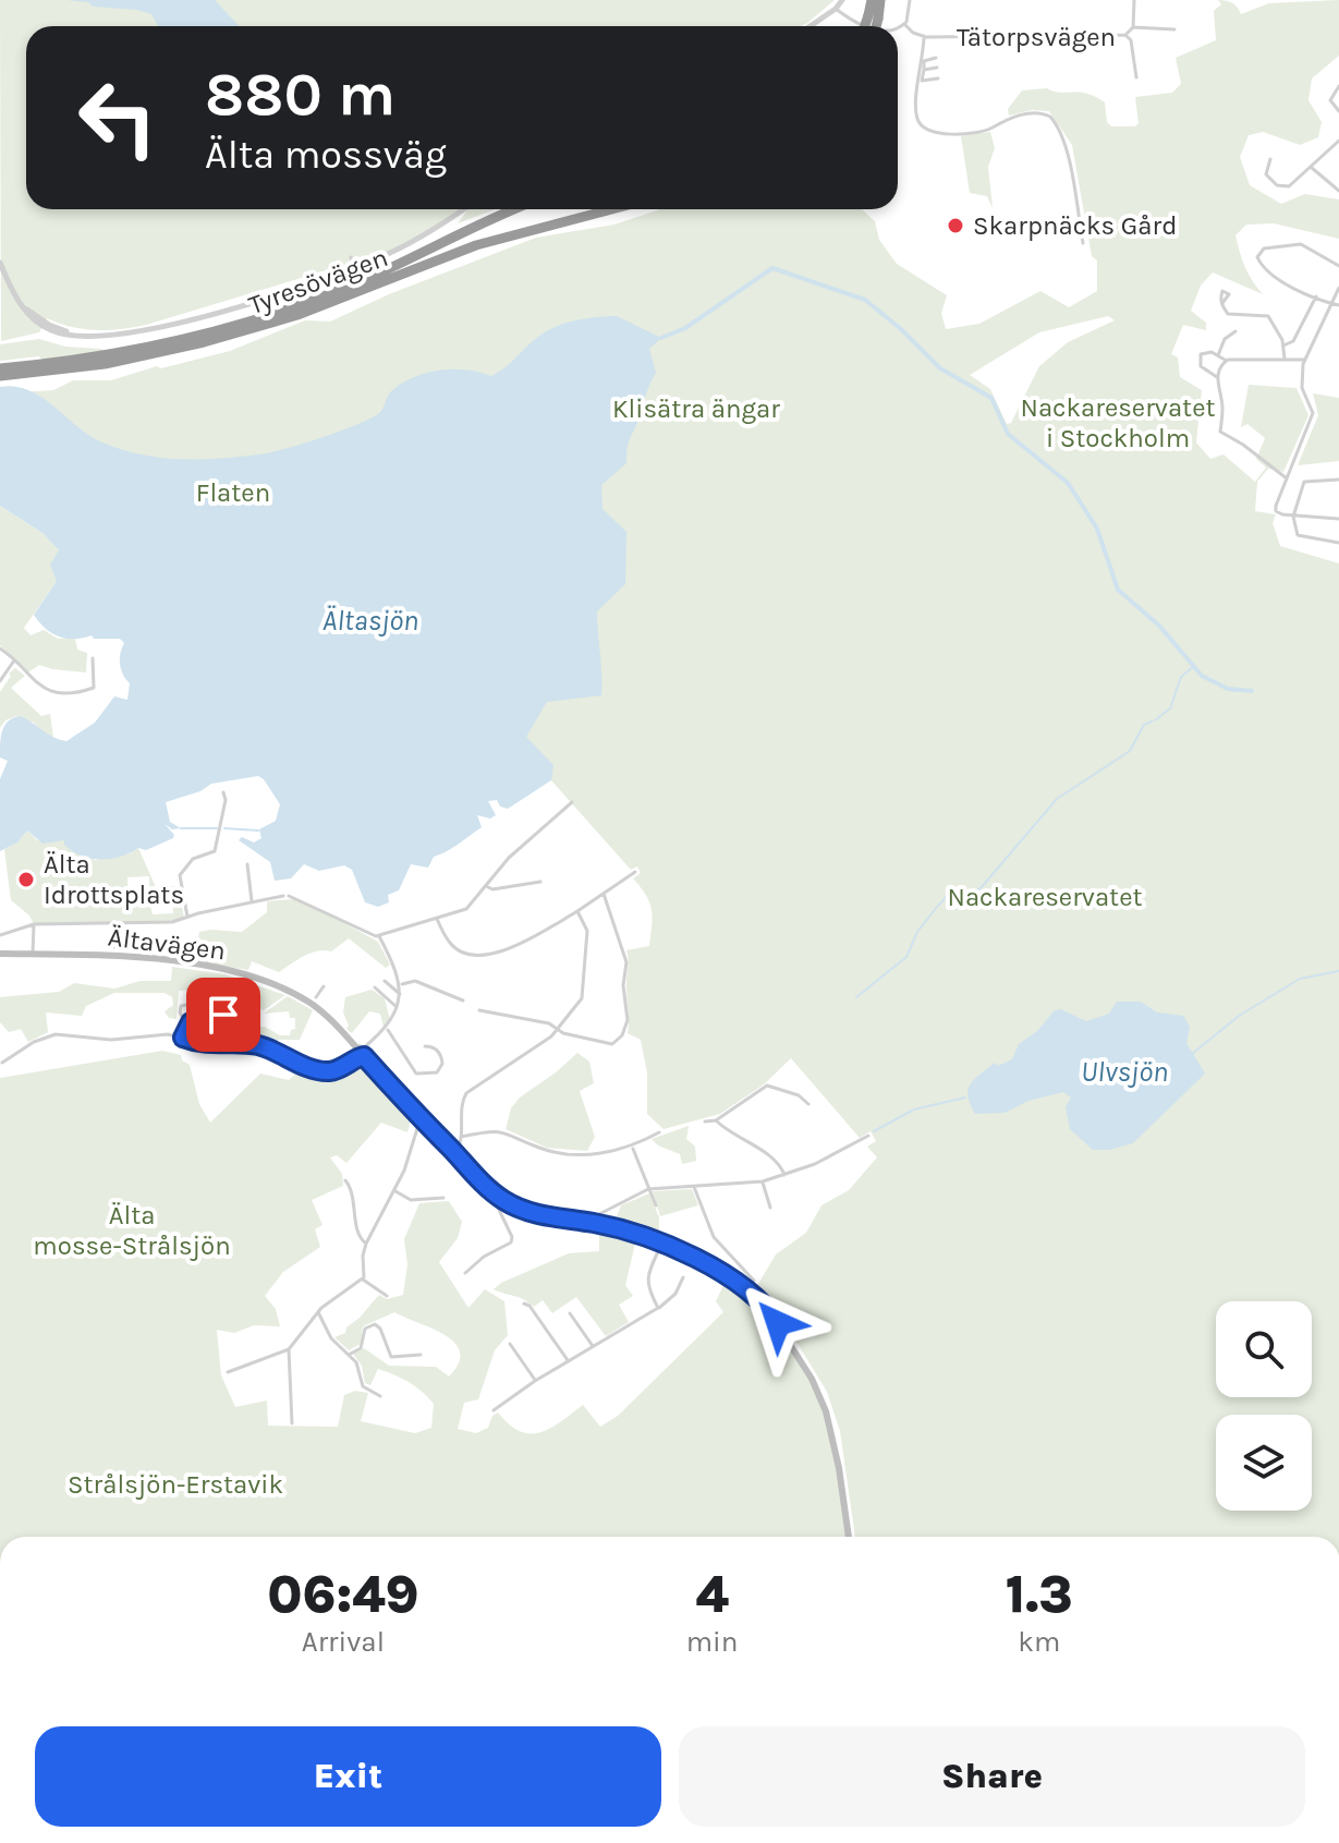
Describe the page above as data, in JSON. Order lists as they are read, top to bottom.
{
  "streets": {
    "highway": ["Tyresövägen"],
    "main road": ["Ältavägen"],
    "street": ["Tätorpsvägen"]
  },
  "water": ["Ältasjön", "Ulvsjön"],
  "parks": [
    "Nackareservatet i Stockholm",
    "Klisätra ängar",
    "Flaten",
    "Nackareservatet",
    "Älta mosse-Strålsjön",
    "Strålsjön-Erstavik"
  ],
  "places": ["Skarpnäcks Gård", "Älta Idrottsplats"],
  "page": {
    "turn": ["880 m", "Älta mossväg"],
    "eta": [
      "06:49",
      "Arrival",
      "4",
      "min",
      "1.3",
      "km"
    ],
    "buttons": ["Exit", "Share"]
  }
}
